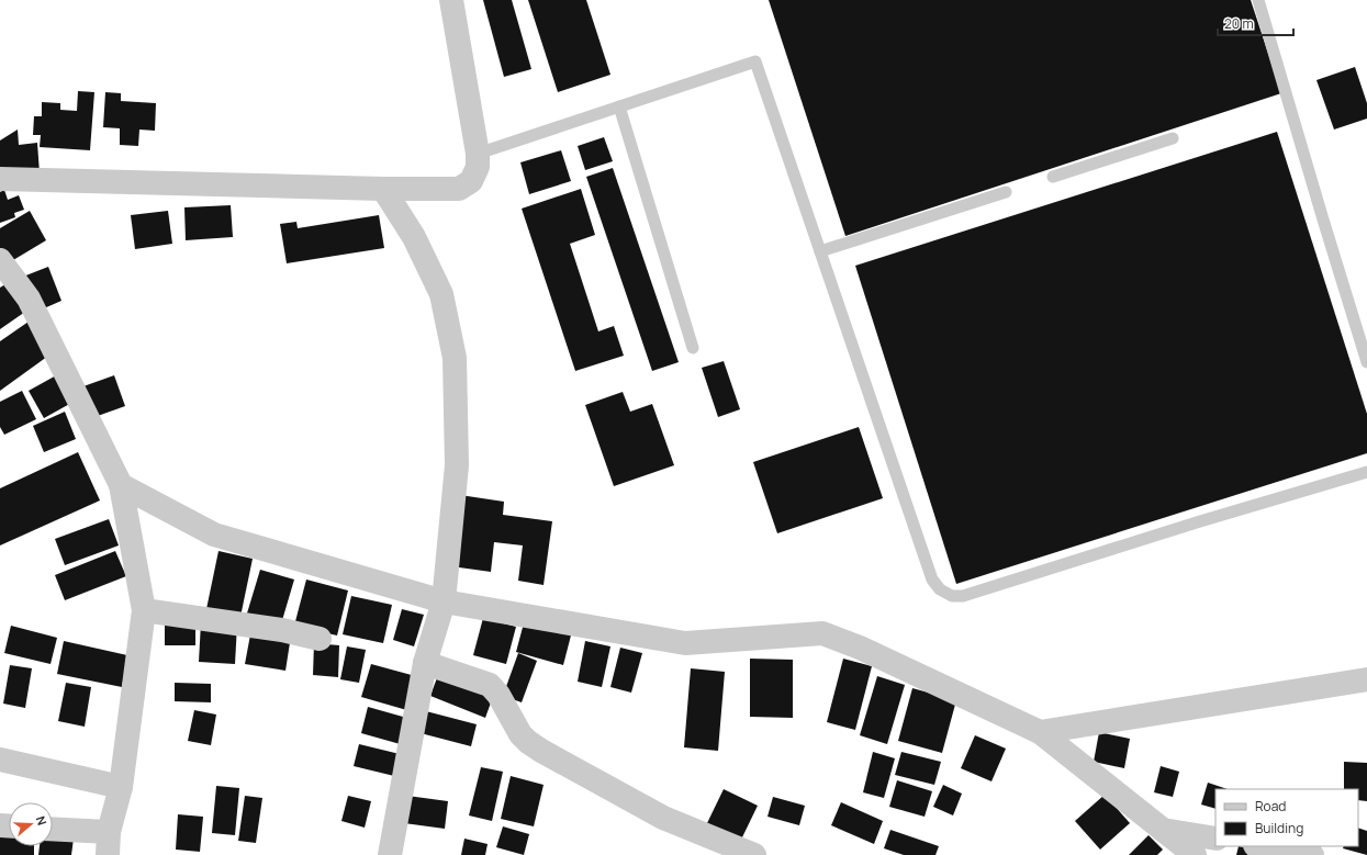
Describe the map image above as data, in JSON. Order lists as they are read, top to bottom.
{
  "legend": ["Road", "Building"],
  "scale_bar": "20 m",
  "north": "right"
}
